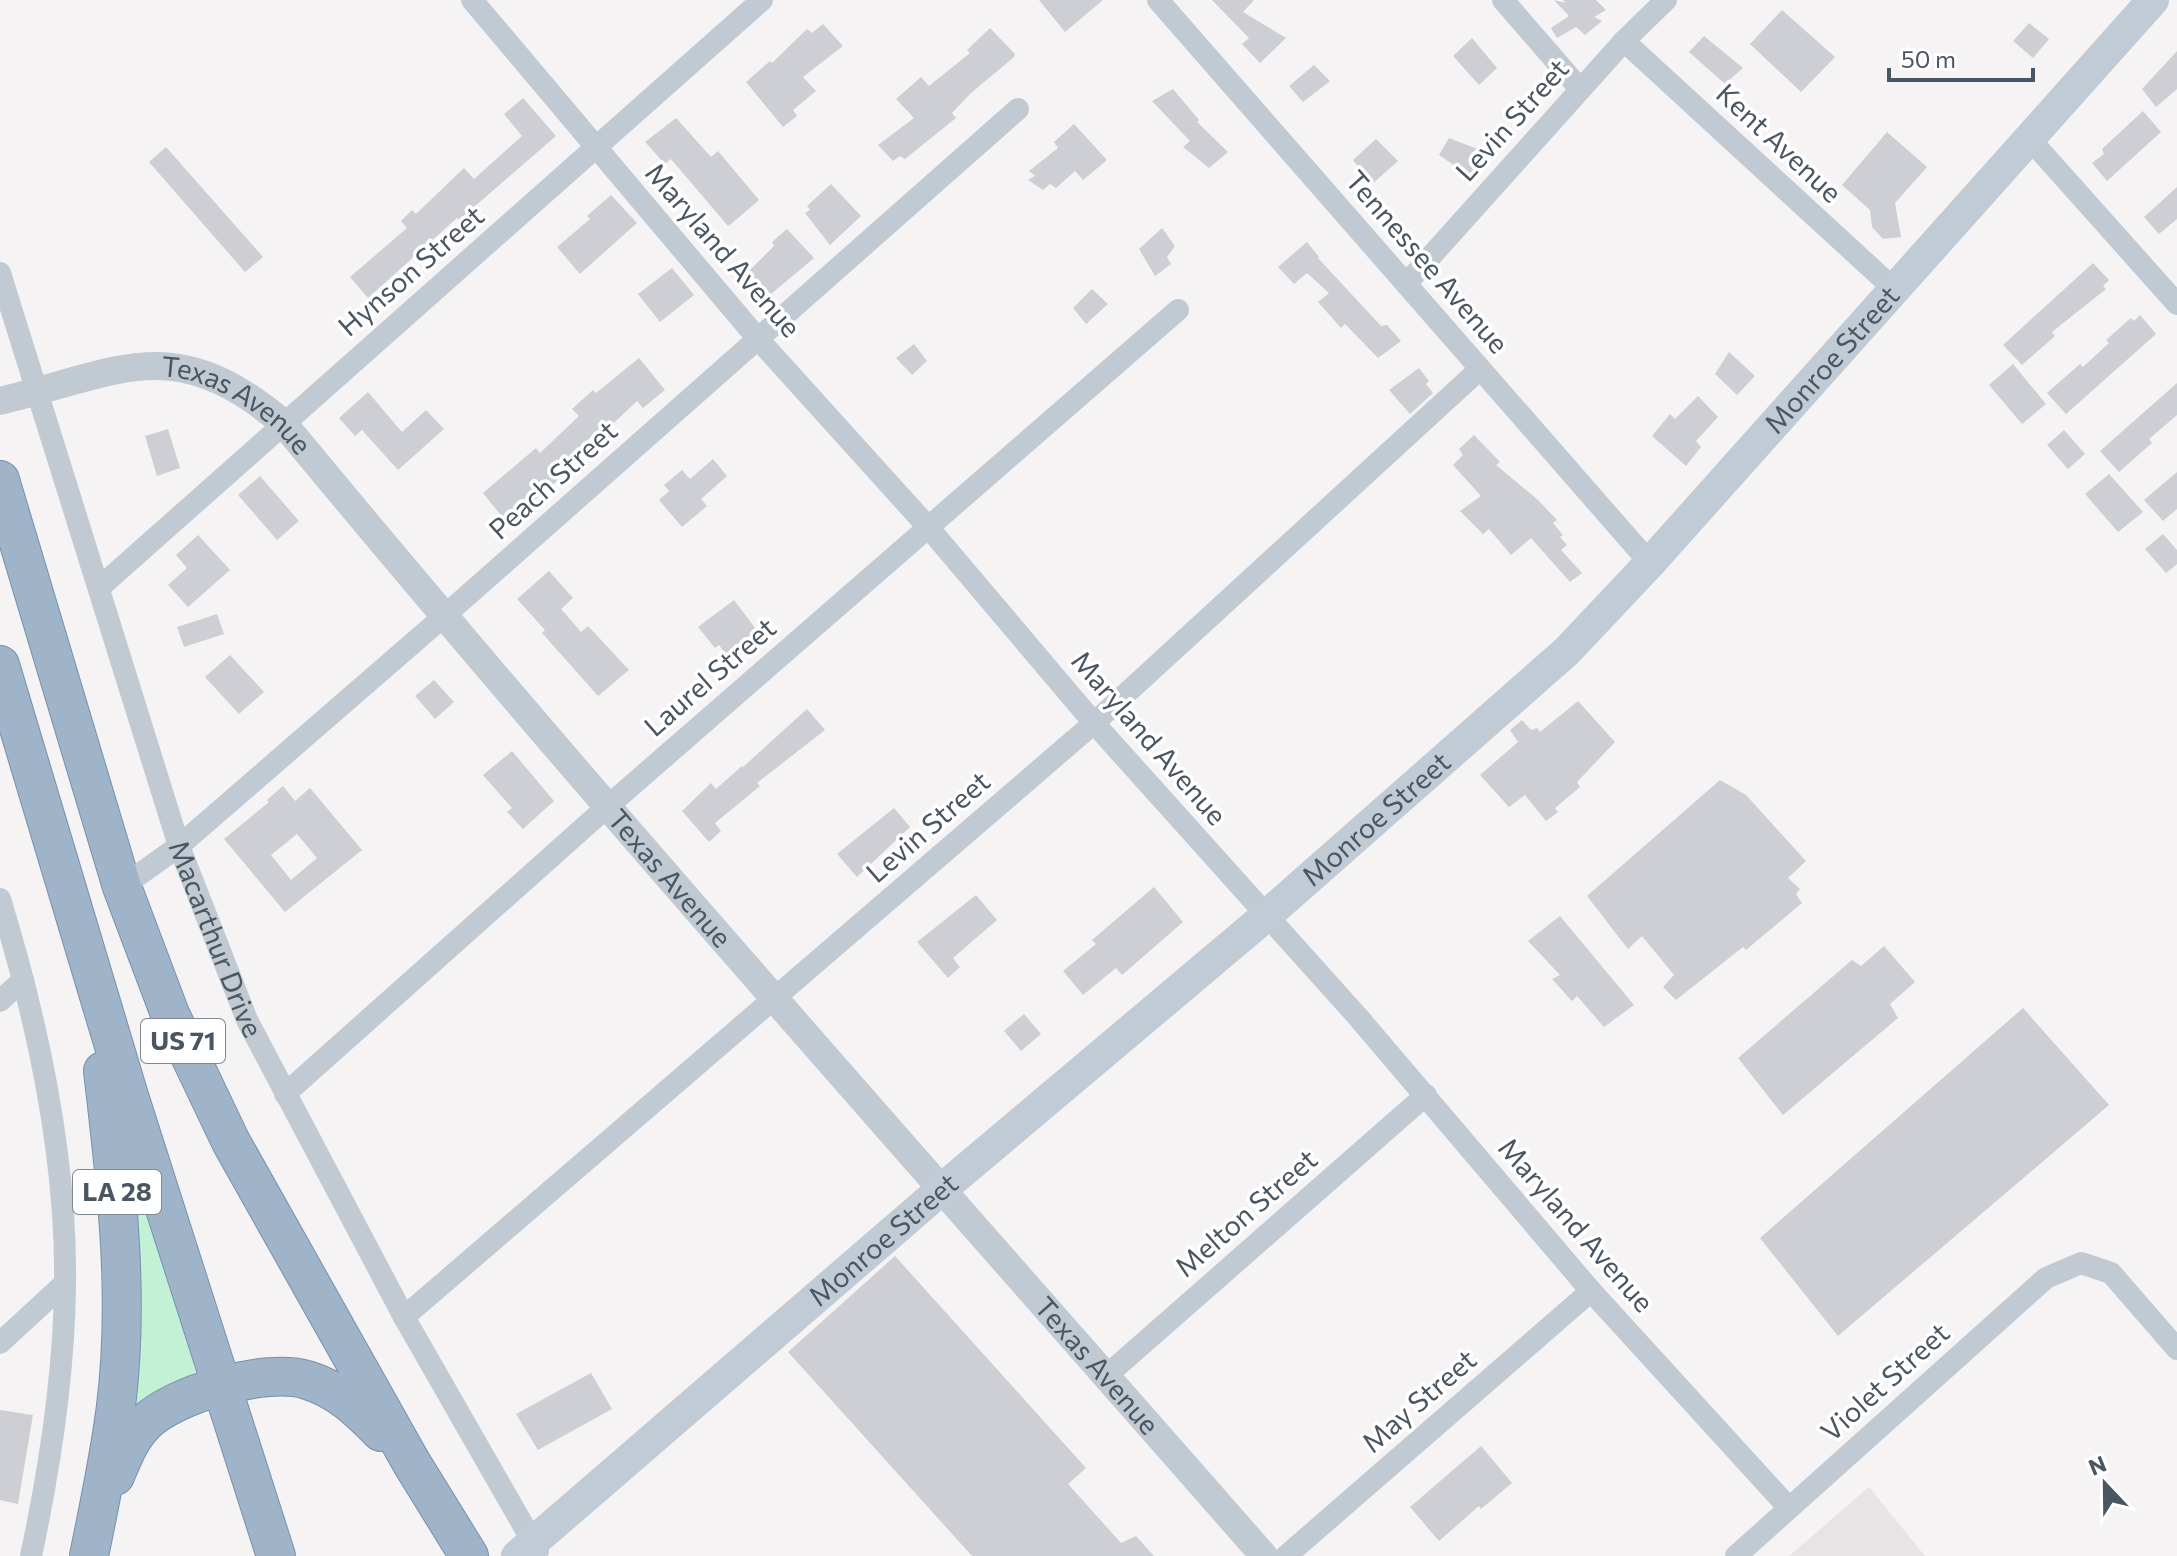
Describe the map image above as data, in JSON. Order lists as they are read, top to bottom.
{
  "streets": {
    "highway": ["US 71", "LA 28"],
    "main road": ["Monroe Street"],
    "street": [
      "Levin Street",
      "Kent Avenue",
      "Maryland Avenue",
      "Tennessee Avenue",
      "Hynson Street",
      "Texas Avenue",
      "Peach Street",
      "Laurel Street",
      "Macarthur Drive",
      "Melton Street",
      "Violet Street",
      "May Street"
    ]
  },
  "crossings": [
    ["Levin Street", "Kent Avenue"],
    ["Levin Street", "Maryland Avenue"],
    ["Levin Street", "Tennessee Avenue"],
    ["Levin Street", "Texas Avenue"],
    ["Levin Street", "Macarthur Drive"],
    ["Kent Avenue", "Monroe Street"],
    ["Maryland Avenue", "Hynson Street"],
    ["Maryland Avenue", "Monroe Street"],
    ["Maryland Avenue", "Peach Street"],
    ["Maryland Avenue", "Laurel Street"],
    ["Maryland Avenue", "Melton Street"],
    ["Maryland Avenue", "Violet Street"],
    ["Maryland Avenue", "May Street"],
    ["Tennessee Avenue", "Monroe Street"],
    ["Hynson Street", "Texas Avenue"],
    ["Hynson Street", "Macarthur Drive"],
    ["Monroe Street", "Texas Avenue"],
    ["Monroe Street", "Macarthur Drive"],
    ["Texas Avenue", "Peach Street"],
    ["Texas Avenue", "Laurel Street"],
    ["Texas Avenue", "Macarthur Drive"],
    ["Texas Avenue", "Melton Street"],
    ["Peach Street", "Macarthur Drive"],
    ["Peach Street", "US 71"],
    ["Laurel Street", "Macarthur Drive"],
    ["US 71", "LA 28"]
  ],
  "scale_bar": "50 m",
  "north": "top"
}
